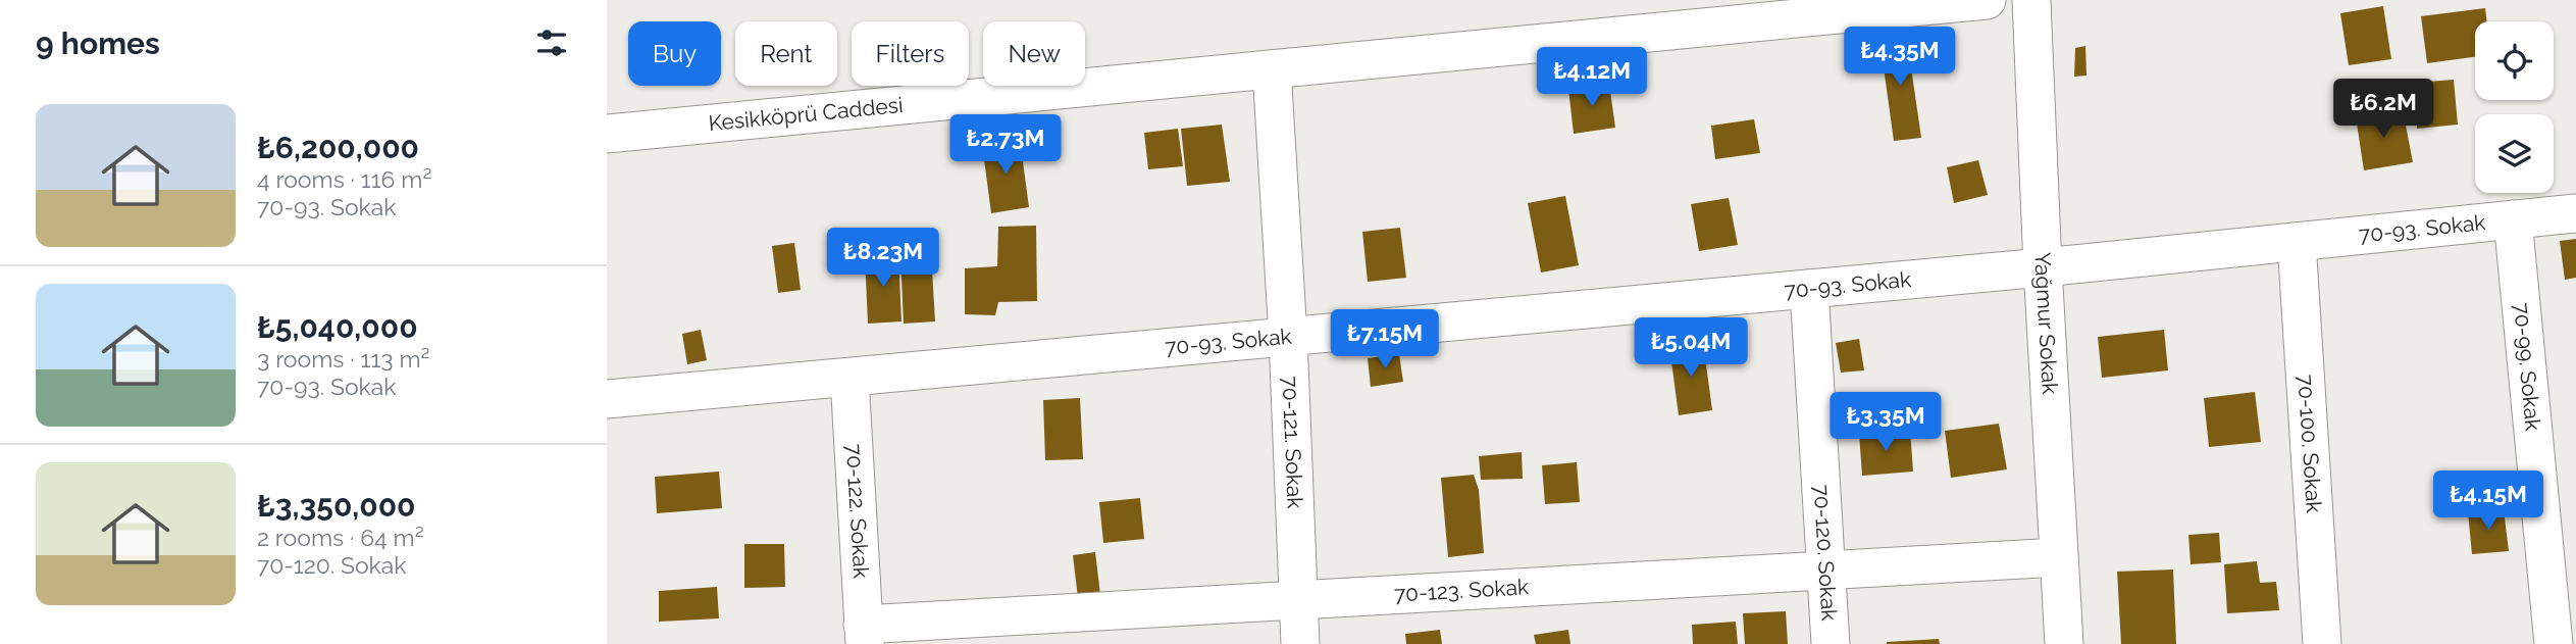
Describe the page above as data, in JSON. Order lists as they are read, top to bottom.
{
  "streets": {
    "street": [
      "Kesikköprü Caddesi",
      "70-93. Sokak",
      "Yağmur Sokak",
      "70-99. Sokak",
      "70-121. Sokak",
      "70-100. Sokak",
      "70-122. Sokak",
      "70-120. Sokak",
      "70-123. Sokak"
    ]
  },
  "crossings": [
    ["Kesikköprü Caddesi", "70-121. Sokak"],
    ["70-93. Sokak", "Yağmur Sokak"],
    ["70-93. Sokak", "70-99. Sokak"],
    ["70-93. Sokak", "70-121. Sokak"],
    ["70-93. Sokak", "70-100. Sokak"],
    ["70-93. Sokak", "70-122. Sokak"],
    ["70-93. Sokak", "70-120. Sokak"],
    ["Yağmur Sokak", "70-123. Sokak"],
    ["70-121. Sokak", "70-123. Sokak"],
    ["70-122. Sokak", "70-123. Sokak"],
    ["70-120. Sokak", "70-123. Sokak"]
  ],
  "page": {
    "heading": "9 homes",
    "chip": [
      "Buy",
      "Rent",
      "Filters",
      "New"
    ],
    "price": [
      "₺4.35M",
      "₺4.12M",
      "₺6.2M",
      "₺2.73M",
      "₺8.23M",
      "₺7.15M",
      "₺5.04M",
      "₺3.35M",
      "₺4.15M"
    ],
    "list": [
      {
        "name": "₺6,200,000",
        "note": "4 rooms · 116 m² · 70-93. Sokak"
      },
      {
        "name": "₺5,040,000",
        "note": "3 rooms · 113 m² · 70-93. Sokak"
      },
      {
        "name": "₺3,350,000",
        "note": "2 rooms · 64 m² · 70-120. Sokak"
      }
    ]
  }
}
